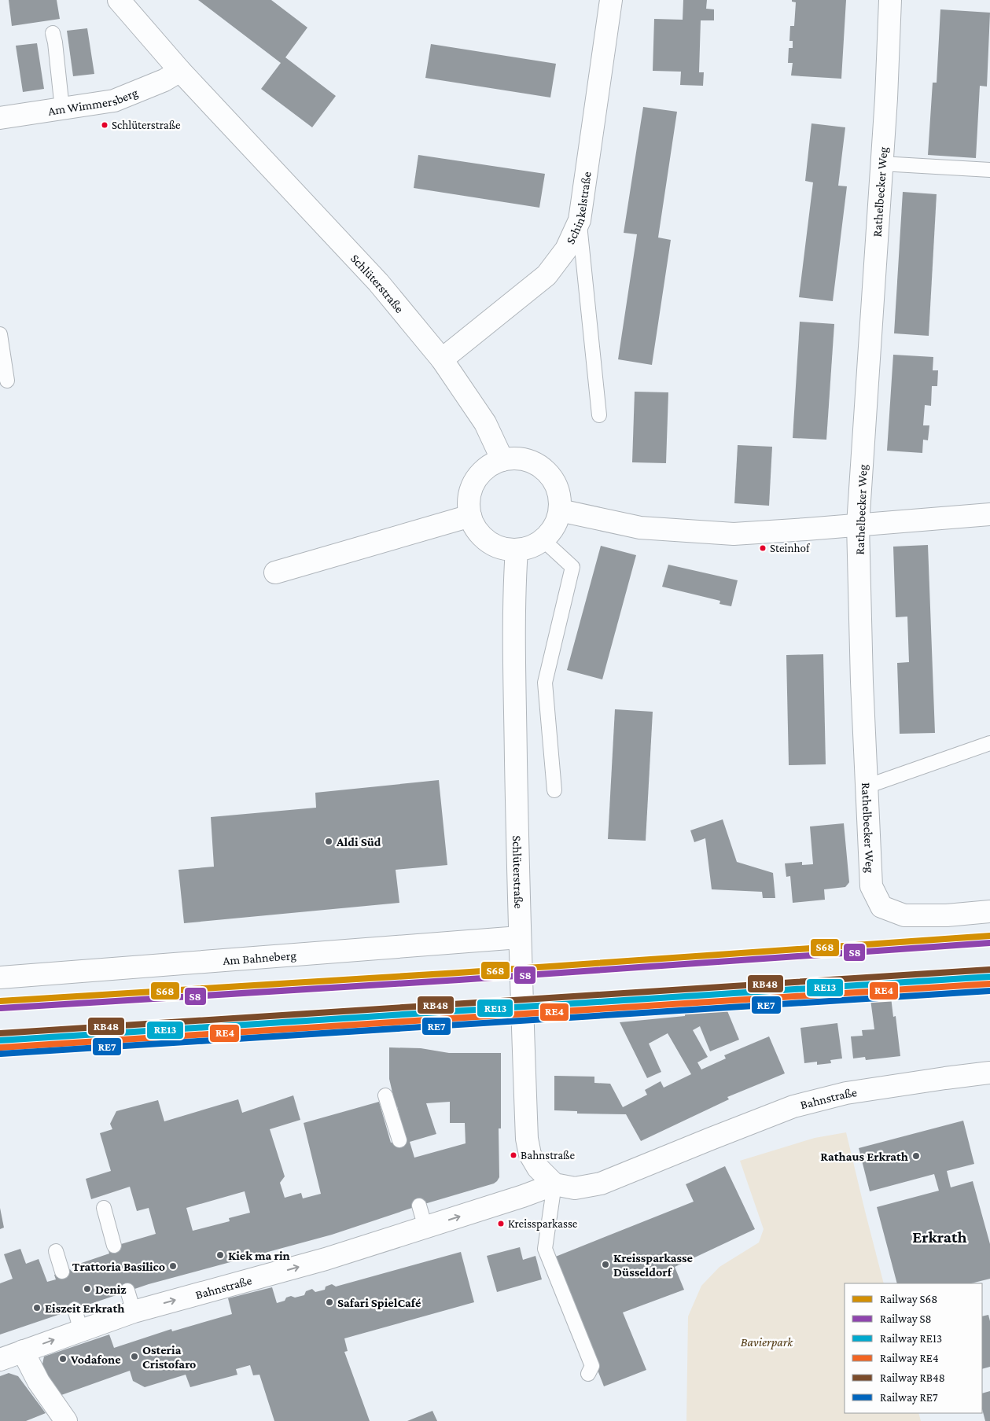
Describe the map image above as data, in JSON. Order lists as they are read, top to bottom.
{
  "streets": {
    "street": [
      "Am Wimmersberg",
      "Rathelbecker Weg",
      "Schinkelstraße",
      "Schlüterstraße",
      "Am Bahneberg",
      "Bahnstraße"
    ]
  },
  "crossings": [
    ["Am Wimmersberg", "Schlüterstraße"],
    ["Schinkelstraße", "Schlüterstraße"],
    ["Schlüterstraße", "Am Bahneberg"],
    ["Schlüterstraße", "Bahnstraße"]
  ],
  "one_way": ["Bahnstraße"],
  "districts": ["Erkrath"],
  "parks": ["Bavierpark"],
  "places": [
    "Schlüterstraße",
    "Steinhof",
    "Aldi Süd",
    "Bahnstraße",
    "Rathaus Erkrath",
    "Kreissparkasse",
    "Kiek ma rin",
    "Kreissparkasse Düsseldorf",
    "Trattoria Basilico",
    "Deniz",
    "Safari SpielCafé",
    "Eiszeit Erkrath",
    "Osteria Cristofaro",
    "Vodafone"
  ],
  "lines": [
    "rail line S68",
    "rail line S8",
    "rail line RB48",
    "rail line RE13",
    "rail line RE4",
    "rail line RE7"
  ],
  "legend": [
    "Railway S68",
    "Railway S8",
    "Railway RE13",
    "Railway RE4",
    "Railway RB48",
    "Railway RE7"
  ]
}
